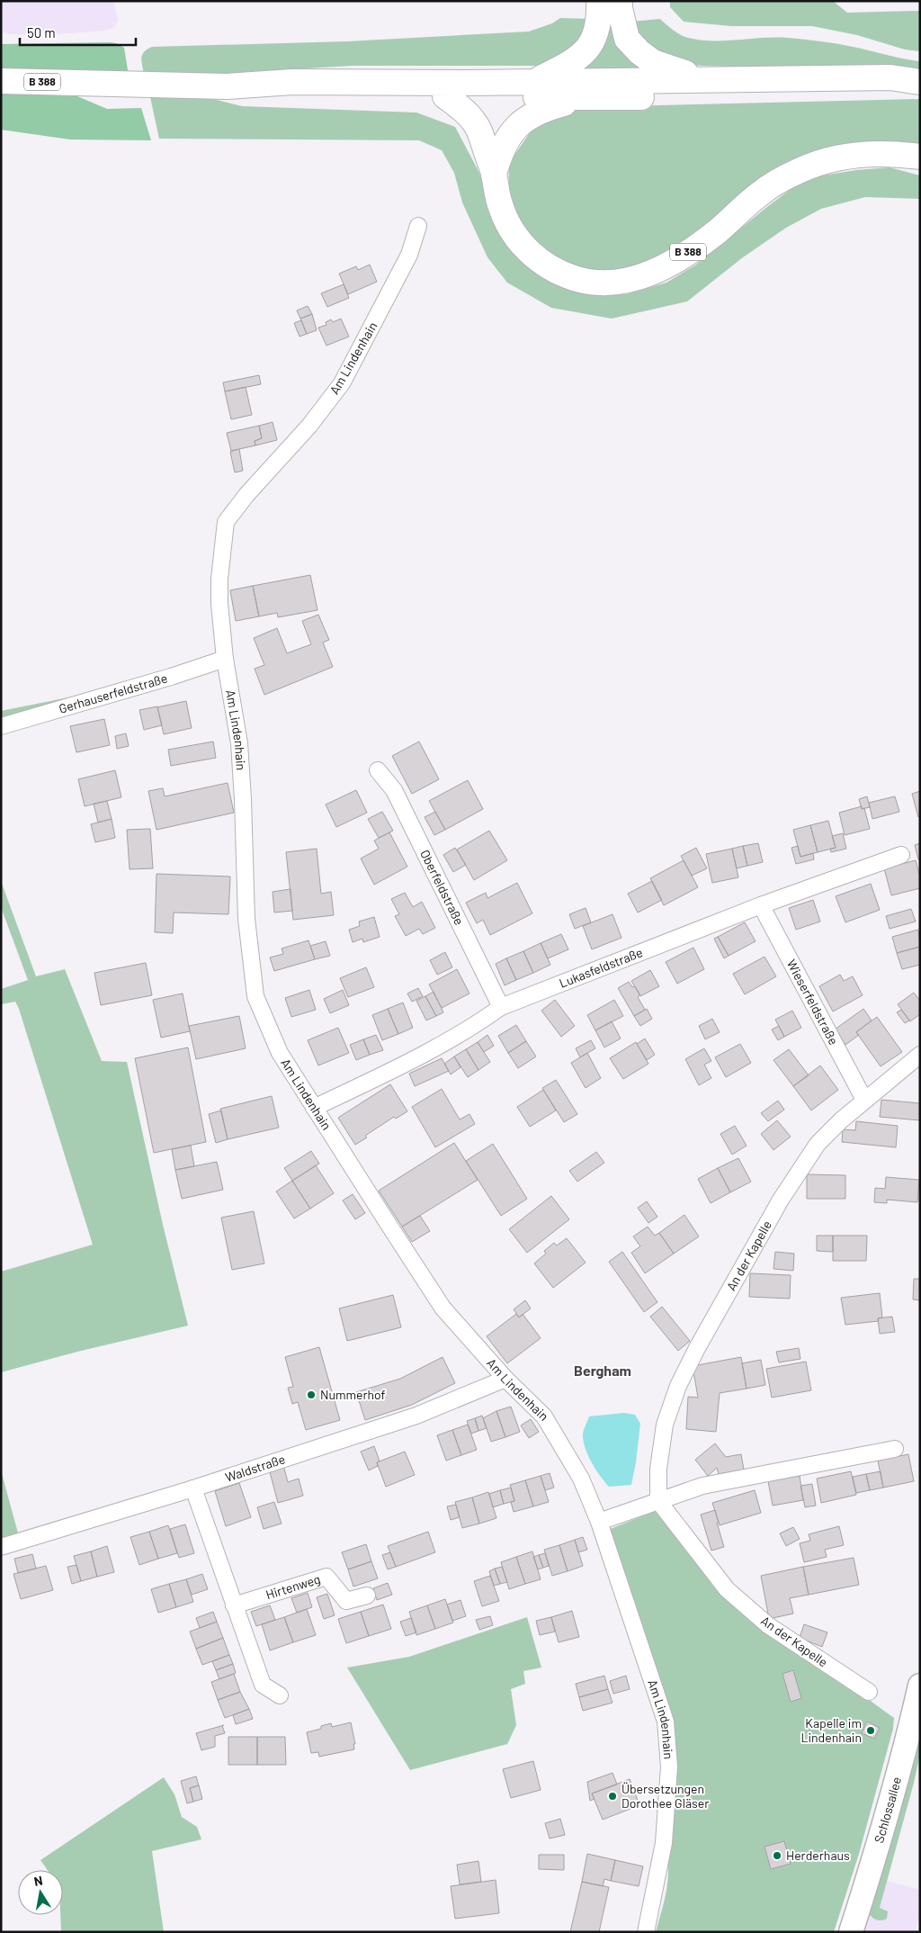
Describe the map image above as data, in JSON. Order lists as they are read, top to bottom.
{
  "streets": {
    "main road": ["B 388", "Schlossallee"],
    "street": [
      "Am Lindenhain",
      "Gerhauserfeldstraße",
      "Oberfeldstraße",
      "Lukasfeldstraße",
      "Wieserfeldstraße",
      "An der Kapelle",
      "Waldstraße",
      "Hirtenweg"
    ]
  },
  "crossings": [
    ["Am Lindenhain", "Gerhauserfeldstraße"],
    ["Am Lindenhain", "Lukasfeldstraße"],
    ["Am Lindenhain", "Waldstraße"],
    ["Oberfeldstraße", "Lukasfeldstraße"],
    ["Lukasfeldstraße", "Wieserfeldstraße"],
    ["Wieserfeldstraße", "An der Kapelle"]
  ],
  "districts": ["Bergham"],
  "places": [
    "Nummerhof",
    "Kapelle im Lindenhain",
    "Übersetzungen Dorothee Gläser",
    "Herderhaus"
  ],
  "scale_bar": "50 m",
  "north": "top"
}
